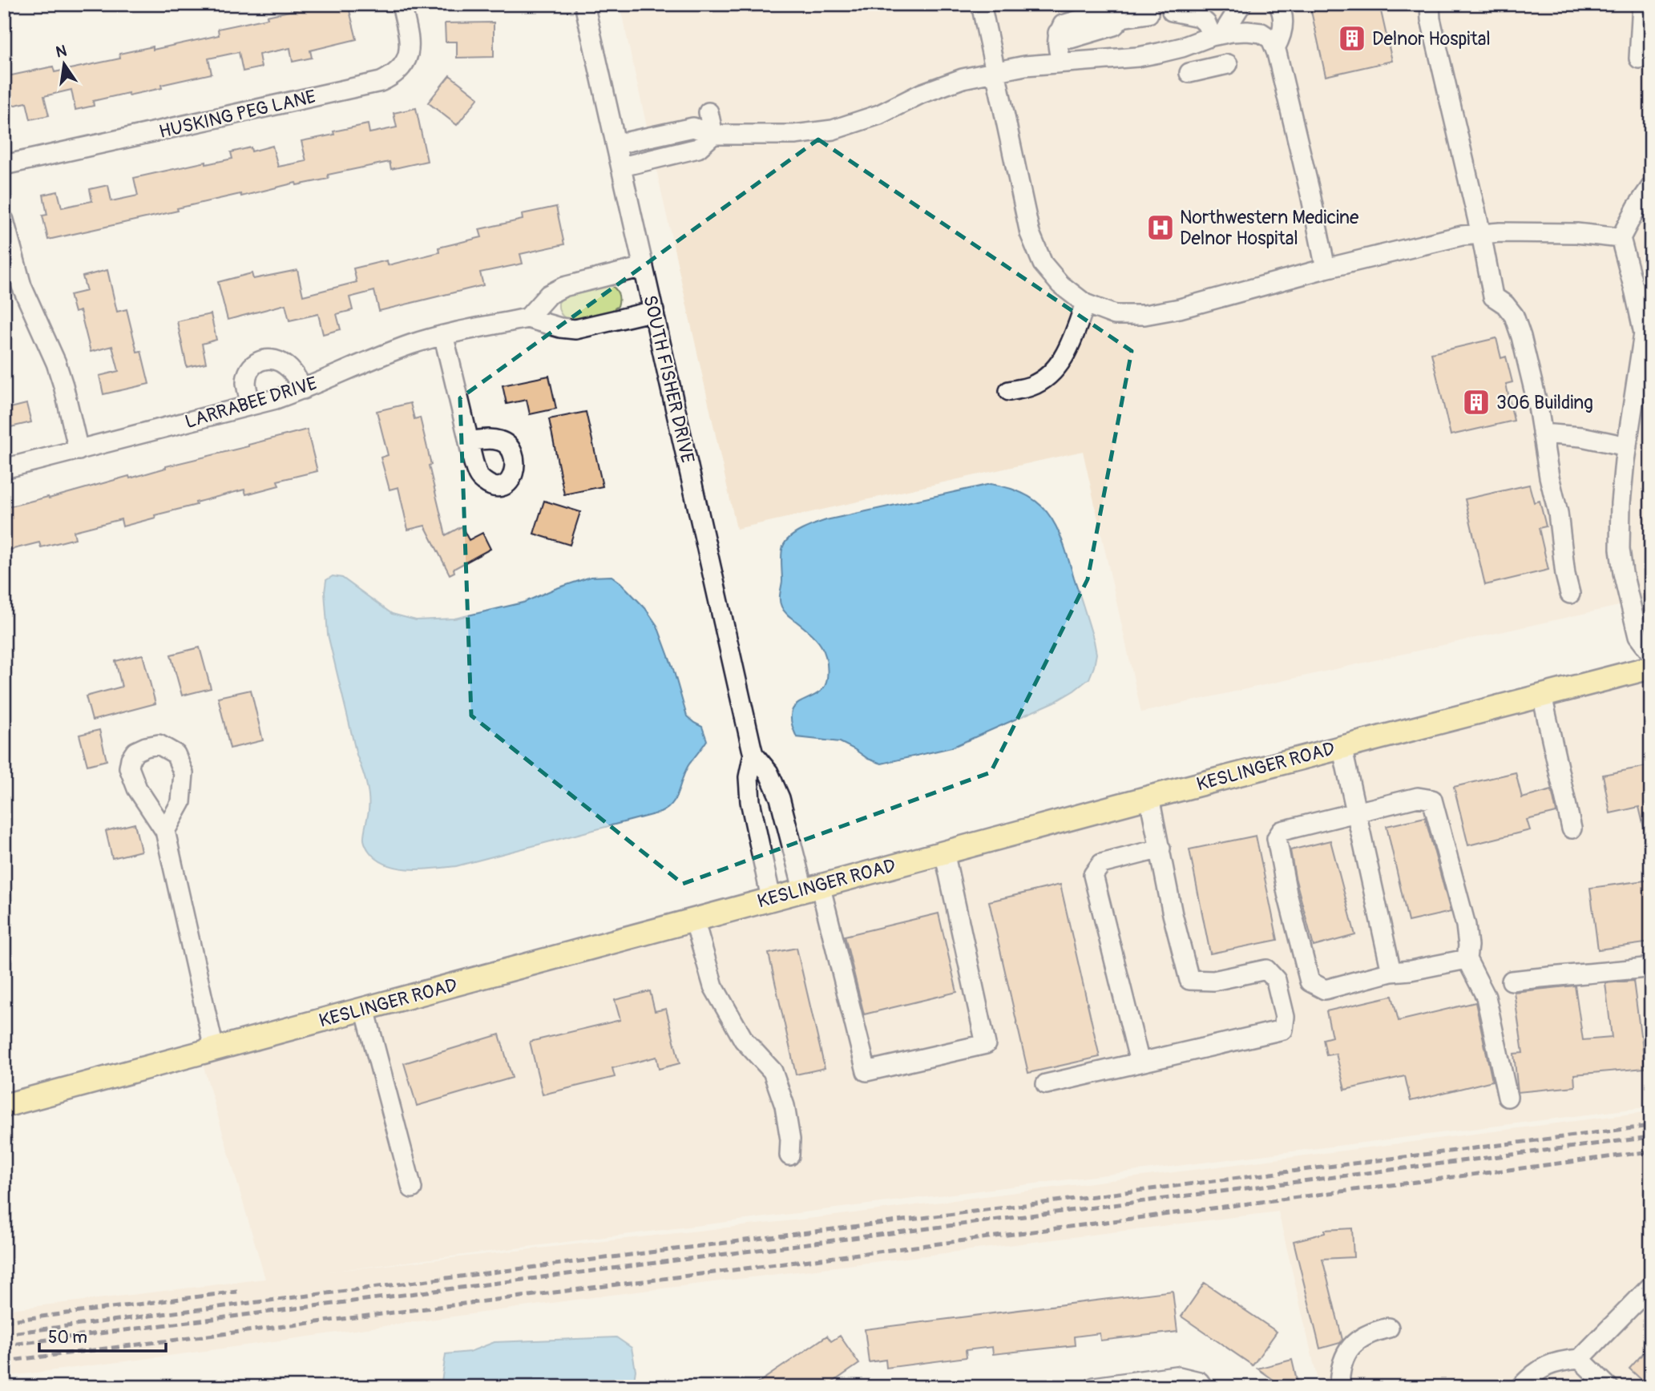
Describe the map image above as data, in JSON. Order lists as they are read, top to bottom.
{
  "streets": {
    "main road": ["KESLINGER ROAD"],
    "street": ["HUSKING PEG LANE", "SOUTH FISHER DRIVE", "LARRABEE DRIVE"]
  },
  "crossings": [
    ["SOUTH FISHER DRIVE", "LARRABEE DRIVE"],
    ["SOUTH FISHER DRIVE", "KESLINGER ROAD"]
  ],
  "places": {
    "building": ["Delnor Hospital", "306 Building"],
    "hospital": ["Northwestern Medicine Delnor Hospital"]
  },
  "scale_bar": "50 m",
  "north": "top"
}
